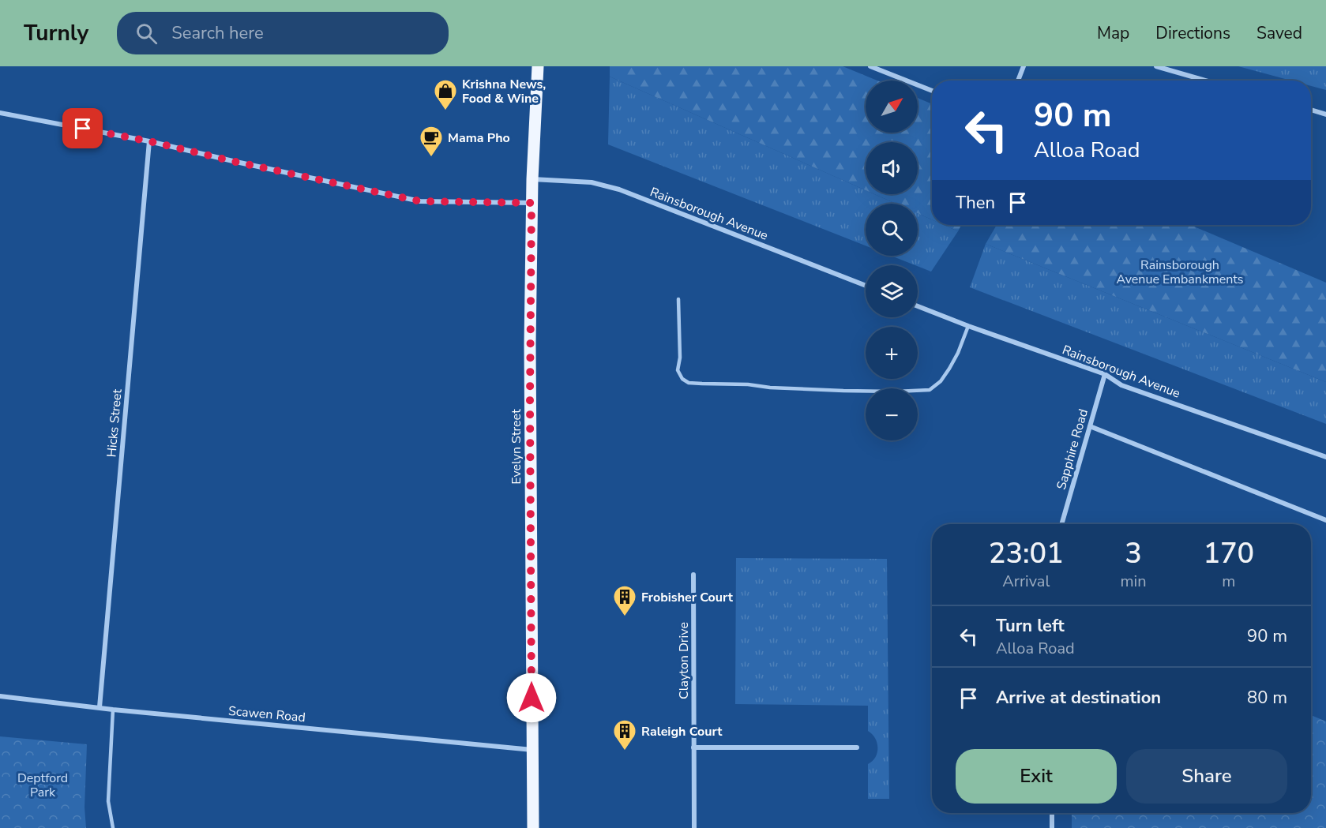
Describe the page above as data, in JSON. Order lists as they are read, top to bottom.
{
  "streets": {
    "main road": ["Evelyn Street"],
    "street": [
      "Rainsborough Avenue",
      "Hicks Street",
      "Sapphire Road",
      "Clayton Drive",
      "Scawen Road"
    ]
  },
  "crossings": [
    ["Rainsborough Avenue", "Evelyn Street"],
    ["Rainsborough Avenue", "Sapphire Road"],
    ["Hicks Street", "Scawen Road"],
    ["Evelyn Street", "Scawen Road"]
  ],
  "parks": ["Rainsborough Avenue Embankments", "Deptford Park"],
  "places": {
    "shop": ["Krishna News, Food & Wine"],
    "cafe": ["Mama Pho"],
    "building": ["Frobisher Court", "Raleigh Court"]
  },
  "north": "top right",
  "page": {
    "header": "Turnly",
    "search": "Search here",
    "nav": ["Map", "Directions", "Saved"],
    "map_buttons": ["+", "−"],
    "turn": ["90 m", "Alloa Road"],
    "then": "Then",
    "eta": [
      "23:01",
      "Arrival",
      "3",
      "min",
      "170",
      "m"
    ],
    "list": [
      {
        "name": "Turn left",
        "note": "Alloa Road",
        "value": "90 m"
      },
      {
        "name": "Arrive at destination",
        "value": "80 m"
      }
    ],
    "buttons": ["Exit", "Share"]
  }
}
